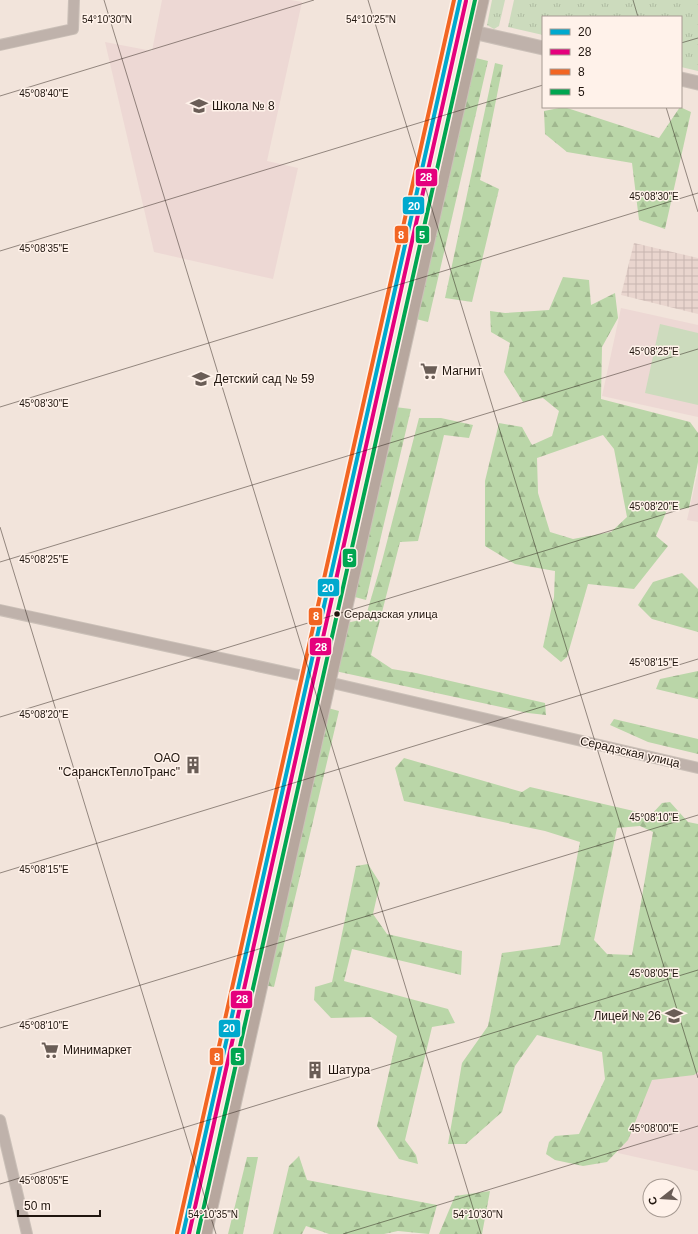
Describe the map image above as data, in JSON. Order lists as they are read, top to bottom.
{
  "streets": {
    "main road": ["Серадзская улица"]
  },
  "places": {
    "school or university": ["Школа № 8", "Детский сад № 59", "Лицей № 26"],
    "supermarket": ["Магнит", "Минимаркет"],
    "other": ["Серадзская улица"],
    "building": ["ОАО \"СаранскТеплоТранс\"", "Шатура"]
  },
  "lines": [
    "transit line 20",
    "transit line 8",
    "transit line 5",
    "transit line 28"
  ],
  "legend": [
    "20",
    "28",
    "8",
    "5"
  ],
  "scale_bar": "50 m",
  "north": "left",
  "coordinates": [
    "54°10'25\"N",
    "54°10'30\"N",
    "45°08'40\"E",
    "45°08'30\"E",
    "45°08'35\"E",
    "45°08'25\"E",
    "45°08'20\"E",
    "45°08'15\"E",
    "45°08'10\"E",
    "45°08'05\"E",
    "45°08'00\"E",
    "54°10'35\"N"
  ]
}
